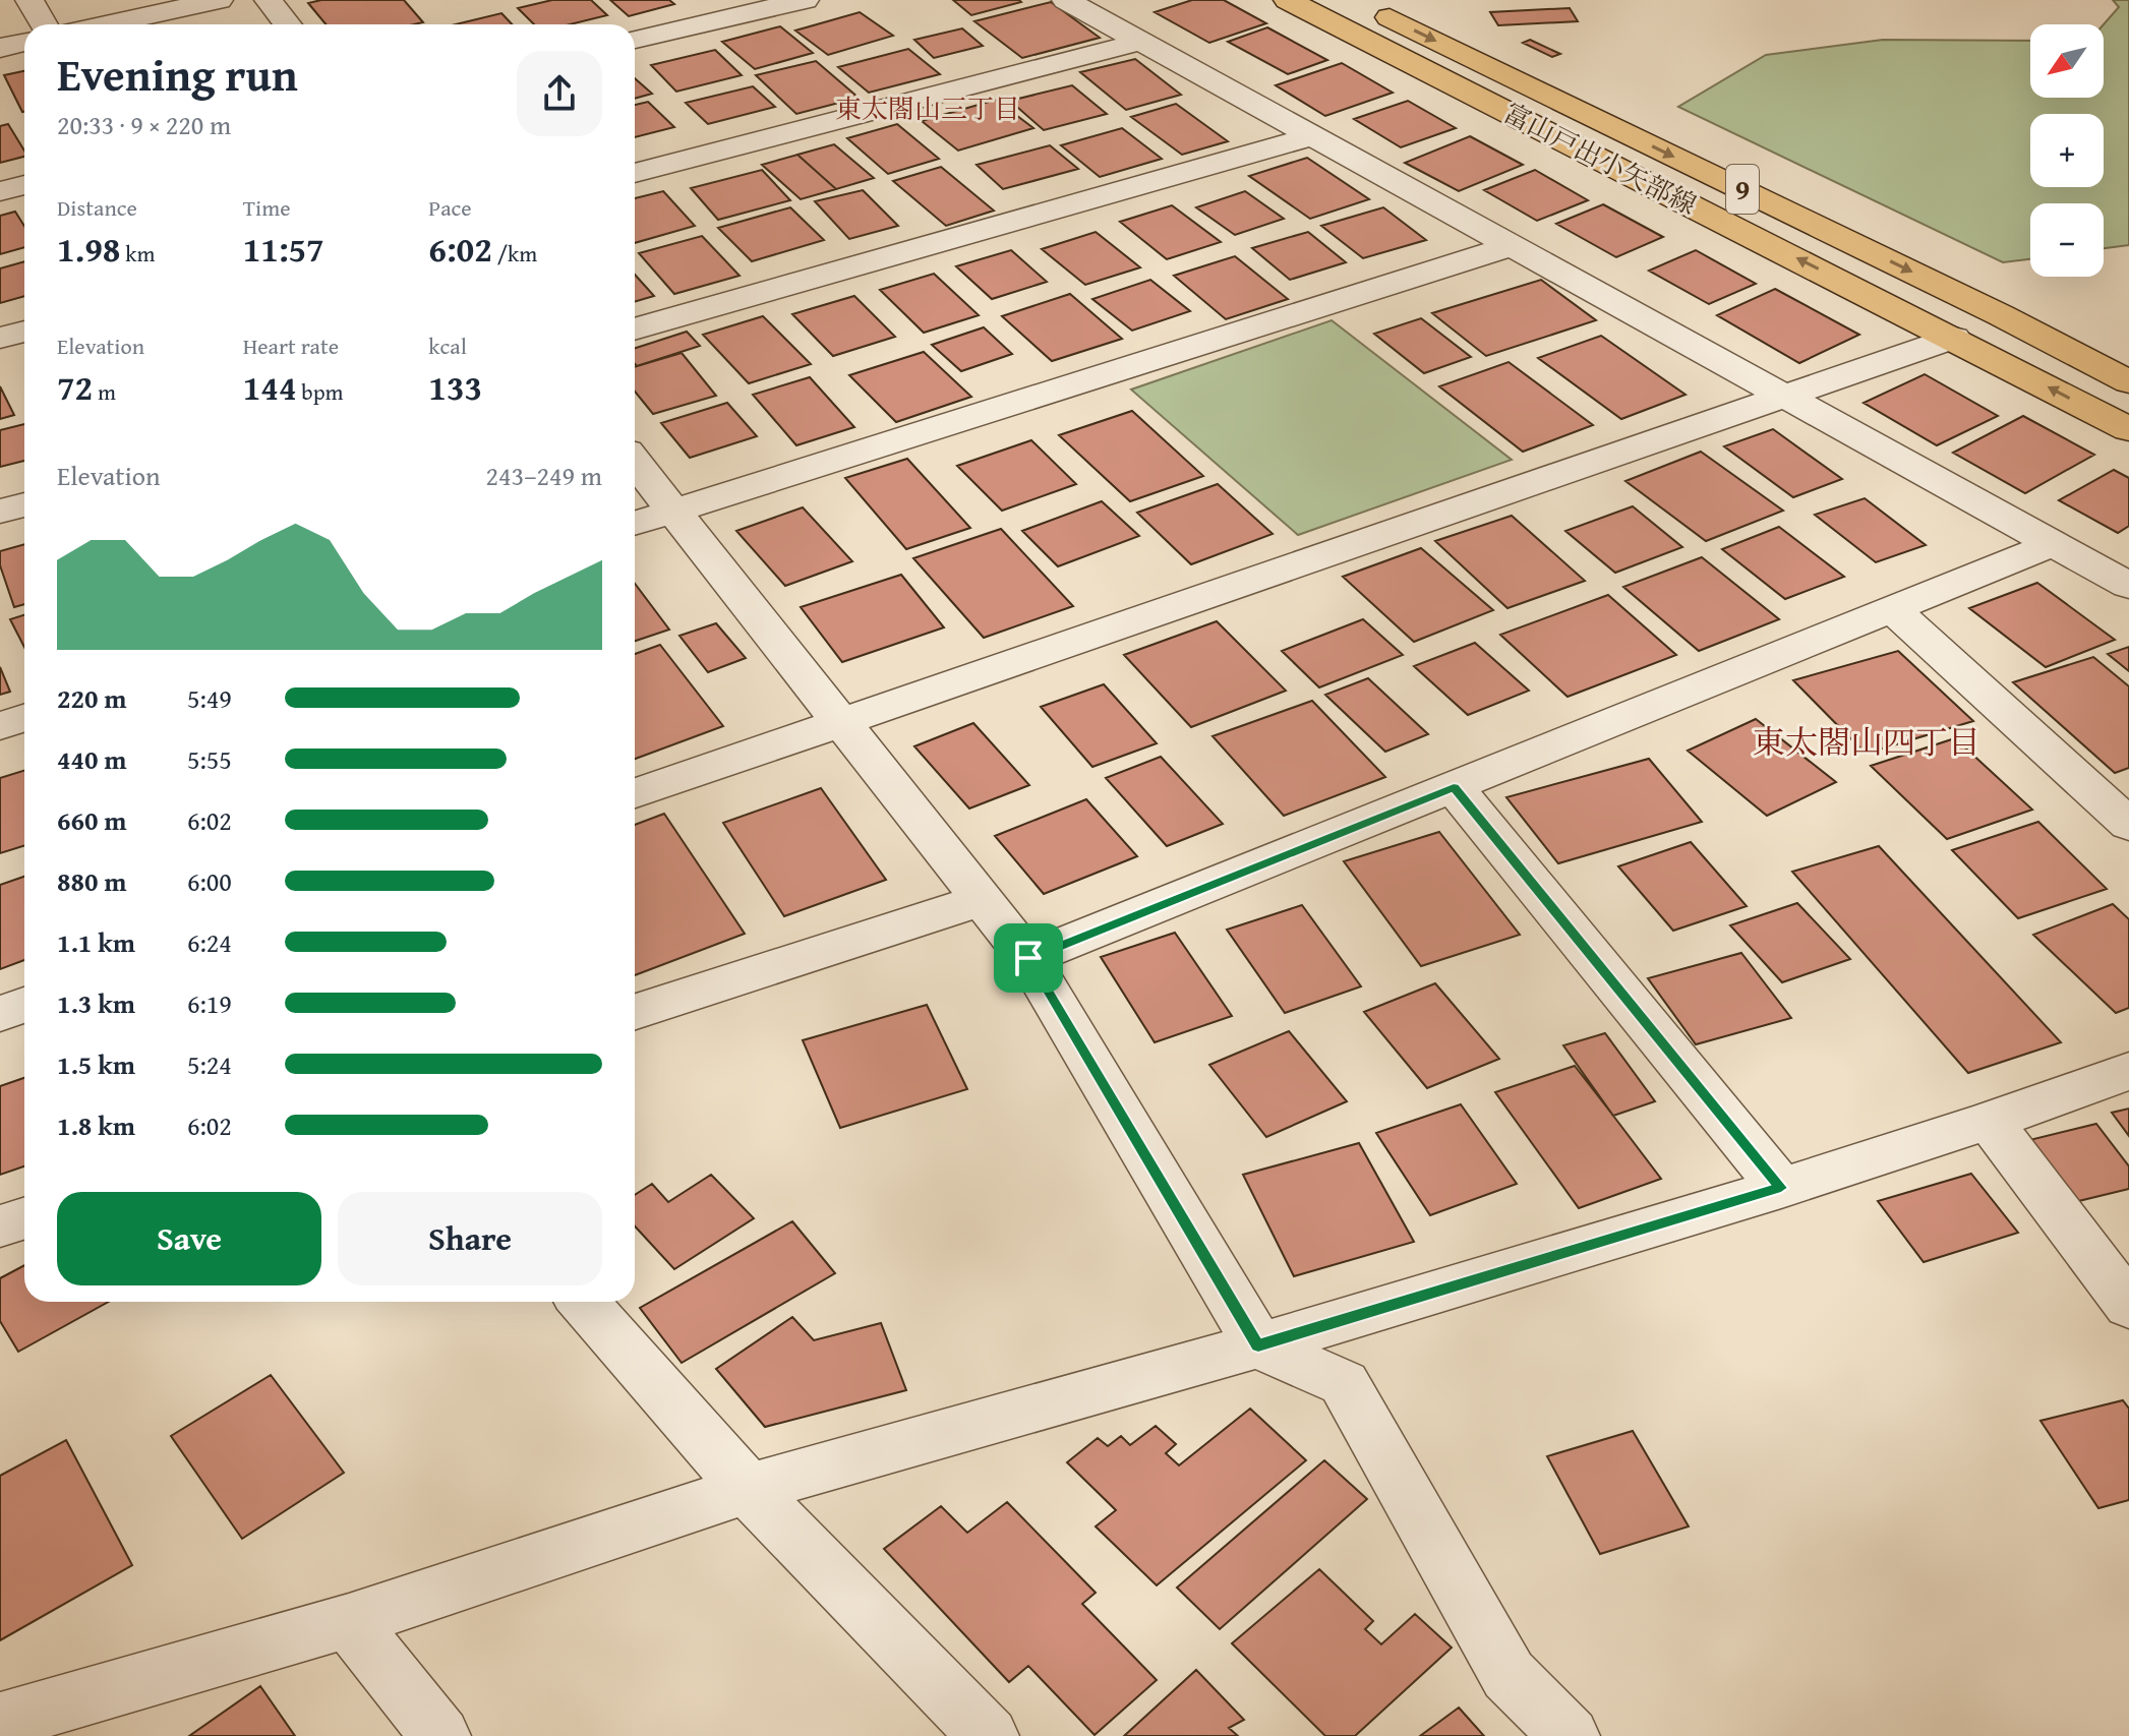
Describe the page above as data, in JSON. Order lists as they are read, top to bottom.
{
  "streets": {
    "main road": ["富山戸出小矢部線", "9"]
  },
  "districts": ["東太閤山三丁目", "東太閤山四丁目"],
  "north": "bottom left",
  "page": {
    "map_buttons": ["+", "−"],
    "heading": ["Evening run", "20:33 · 9 × 220 m"],
    "stats": [
      ["Distance", "1.98 km"],
      ["Time", "11:57"],
      ["Pace", "6:02 /km"],
      ["Elevation", "72 m"],
      ["Heart rate", "144 bpm"],
      ["kcal", "133"]
    ],
    "chart": ["Elevation", "243–249 m"],
    "list": [
      {
        "name": "220 m",
        "note": "5:49"
      },
      {
        "name": "440 m",
        "note": "5:55"
      },
      {
        "name": "660 m",
        "note": "6:02"
      },
      {
        "name": "880 m",
        "note": "6:00"
      },
      {
        "name": "1.1 km",
        "note": "6:24"
      },
      {
        "name": "1.3 km",
        "note": "6:19"
      },
      {
        "name": "1.5 km",
        "note": "5:24"
      },
      {
        "name": "1.8 km",
        "note": "6:02"
      }
    ],
    "buttons": ["Save", "Share"]
  }
}
